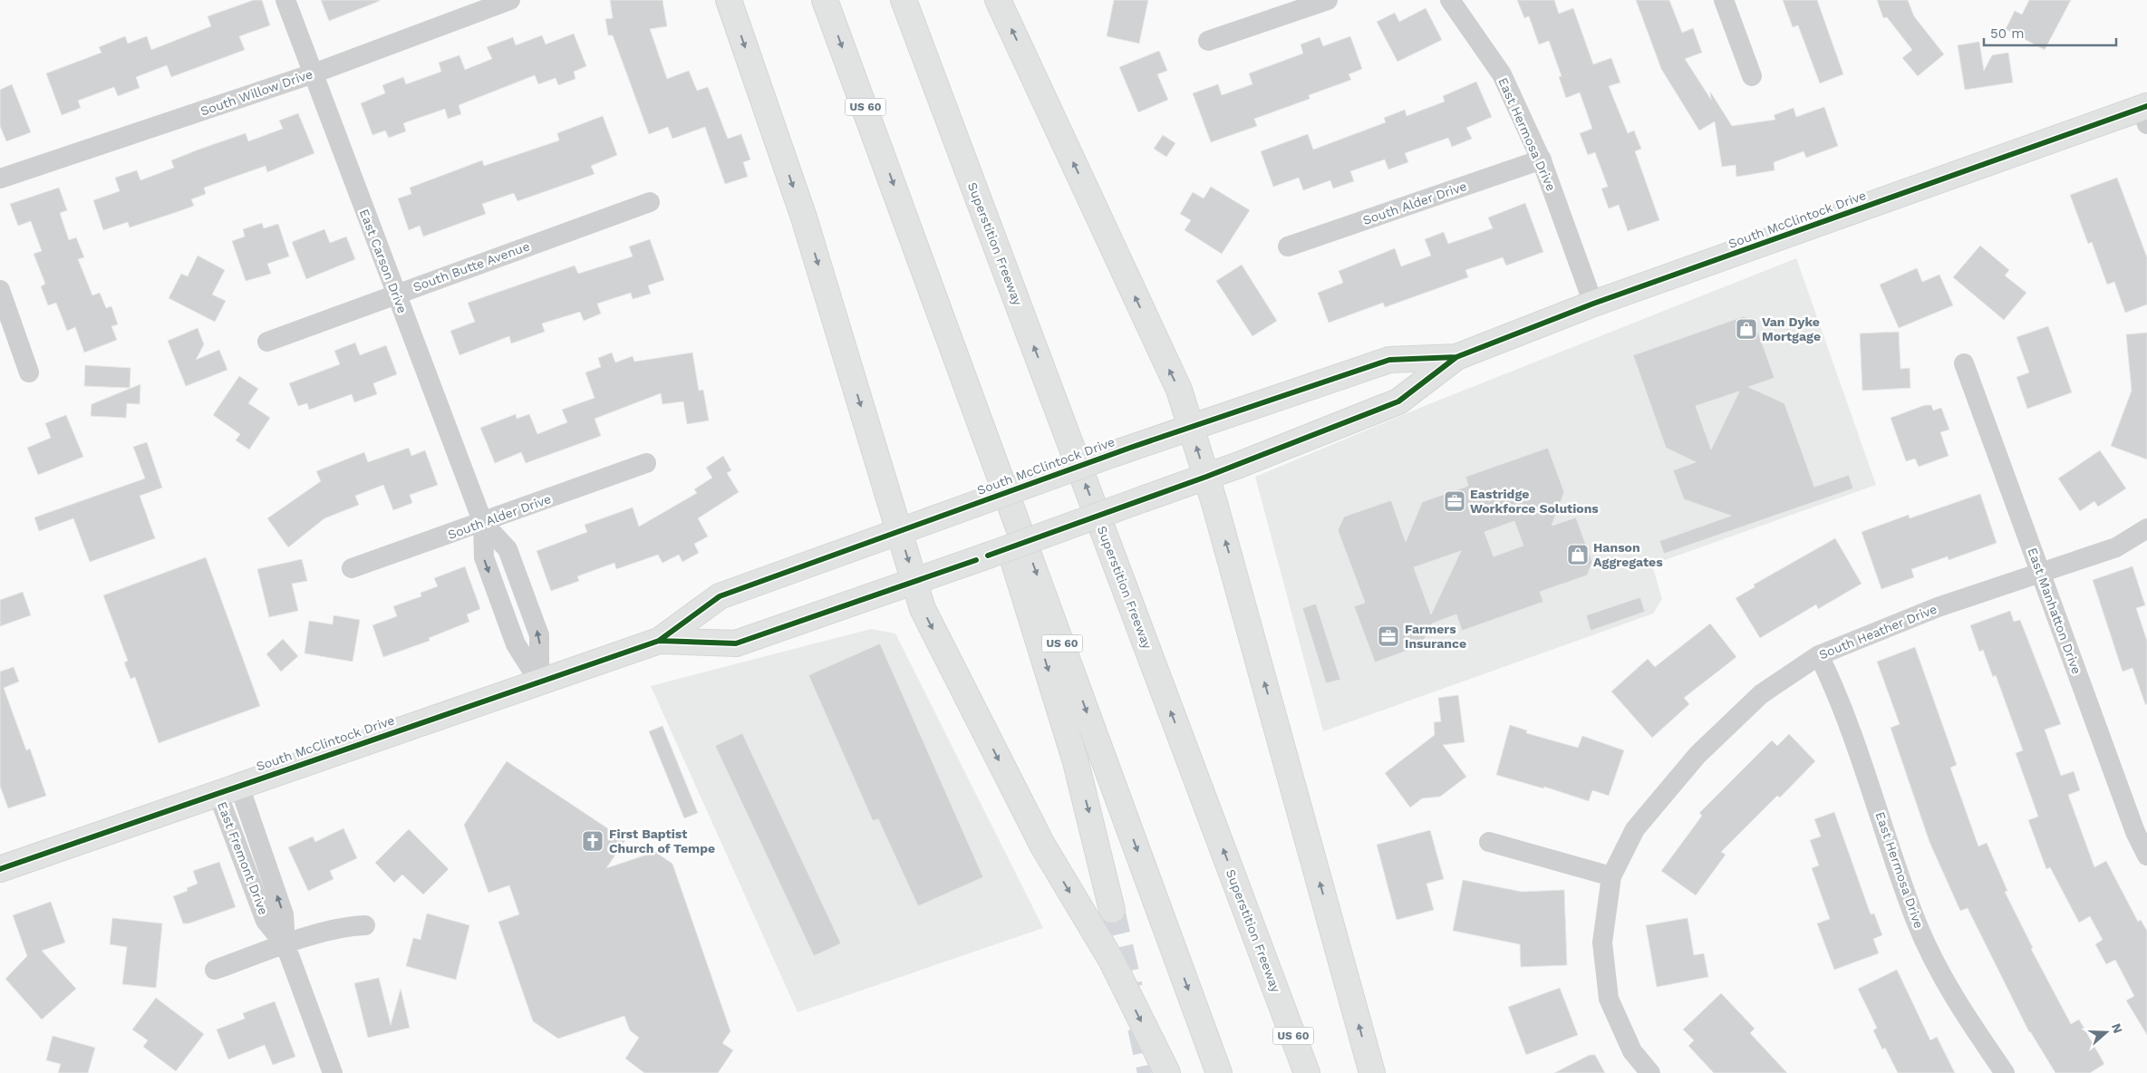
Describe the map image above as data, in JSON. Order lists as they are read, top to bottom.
{
  "streets": {
    "main road": ["US 60", "South McClintock Drive", "Superstition Freeway"],
    "street": [
      "South Willow Drive",
      "East Hermosa Drive",
      "South Alder Drive",
      "East Carson Drive",
      "South Butte Avenue",
      "East Manhatton Drive",
      "South Heather Drive",
      "East Fremont Drive"
    ]
  },
  "crossings": [
    ["South Willow Drive", "East Carson Drive"],
    ["East Hermosa Drive", "South Alder Drive"],
    ["East Hermosa Drive", "South McClintock Drive"],
    ["East Hermosa Drive", "South Heather Drive"],
    ["South Alder Drive", "East Carson Drive"],
    ["South McClintock Drive", "East Carson Drive"],
    ["South McClintock Drive", "East Fremont Drive"],
    ["East Carson Drive", "South Butte Avenue"],
    ["East Manhatton Drive", "South Heather Drive"]
  ],
  "places": {
    "shop": ["Van Dyke Mortgage", "Hanson Aggregates"],
    "office": ["Eastridge Workforce Solutions", "Farmers Insurance"],
    "church": ["First Baptist Church of Tempe"]
  },
  "scale_bar": "50 m",
  "north": "right"
}
